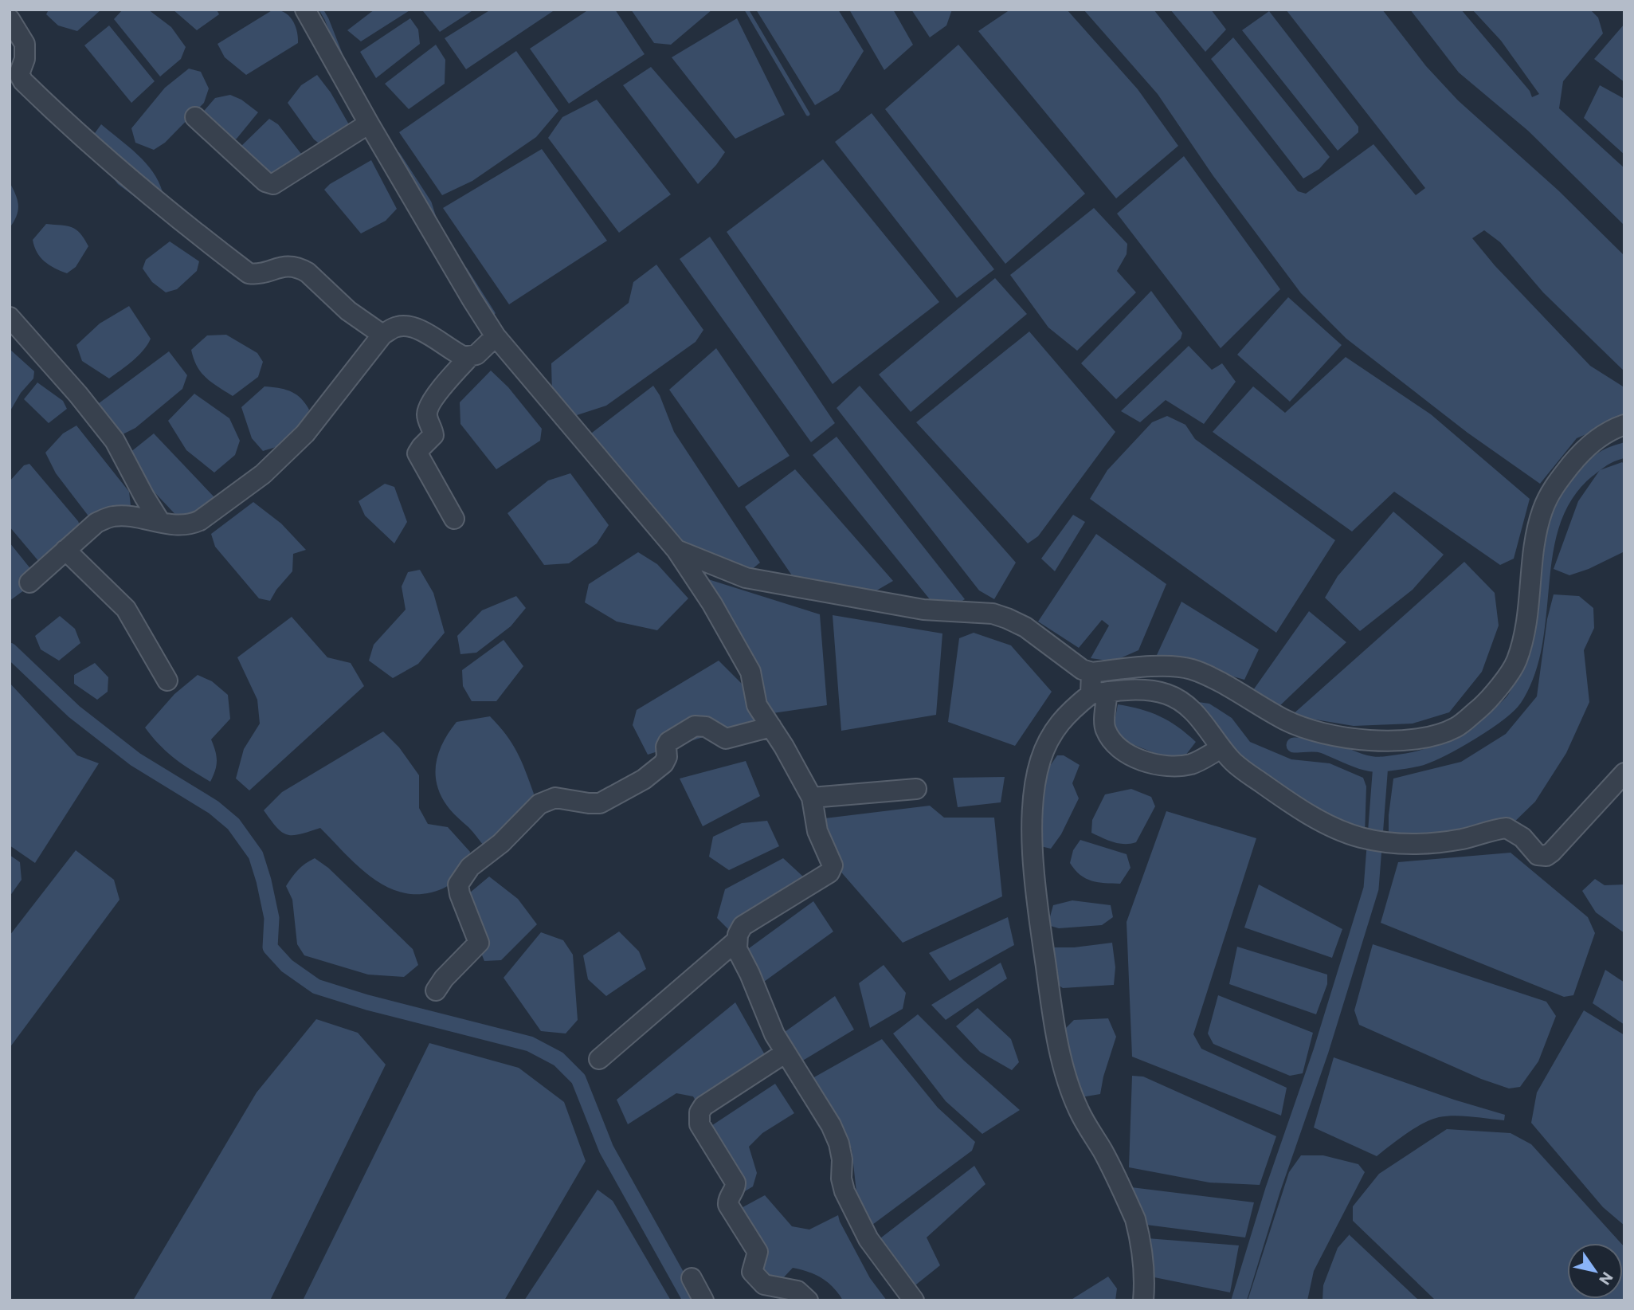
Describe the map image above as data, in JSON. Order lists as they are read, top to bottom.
{
  "north": "bottom right"
}
